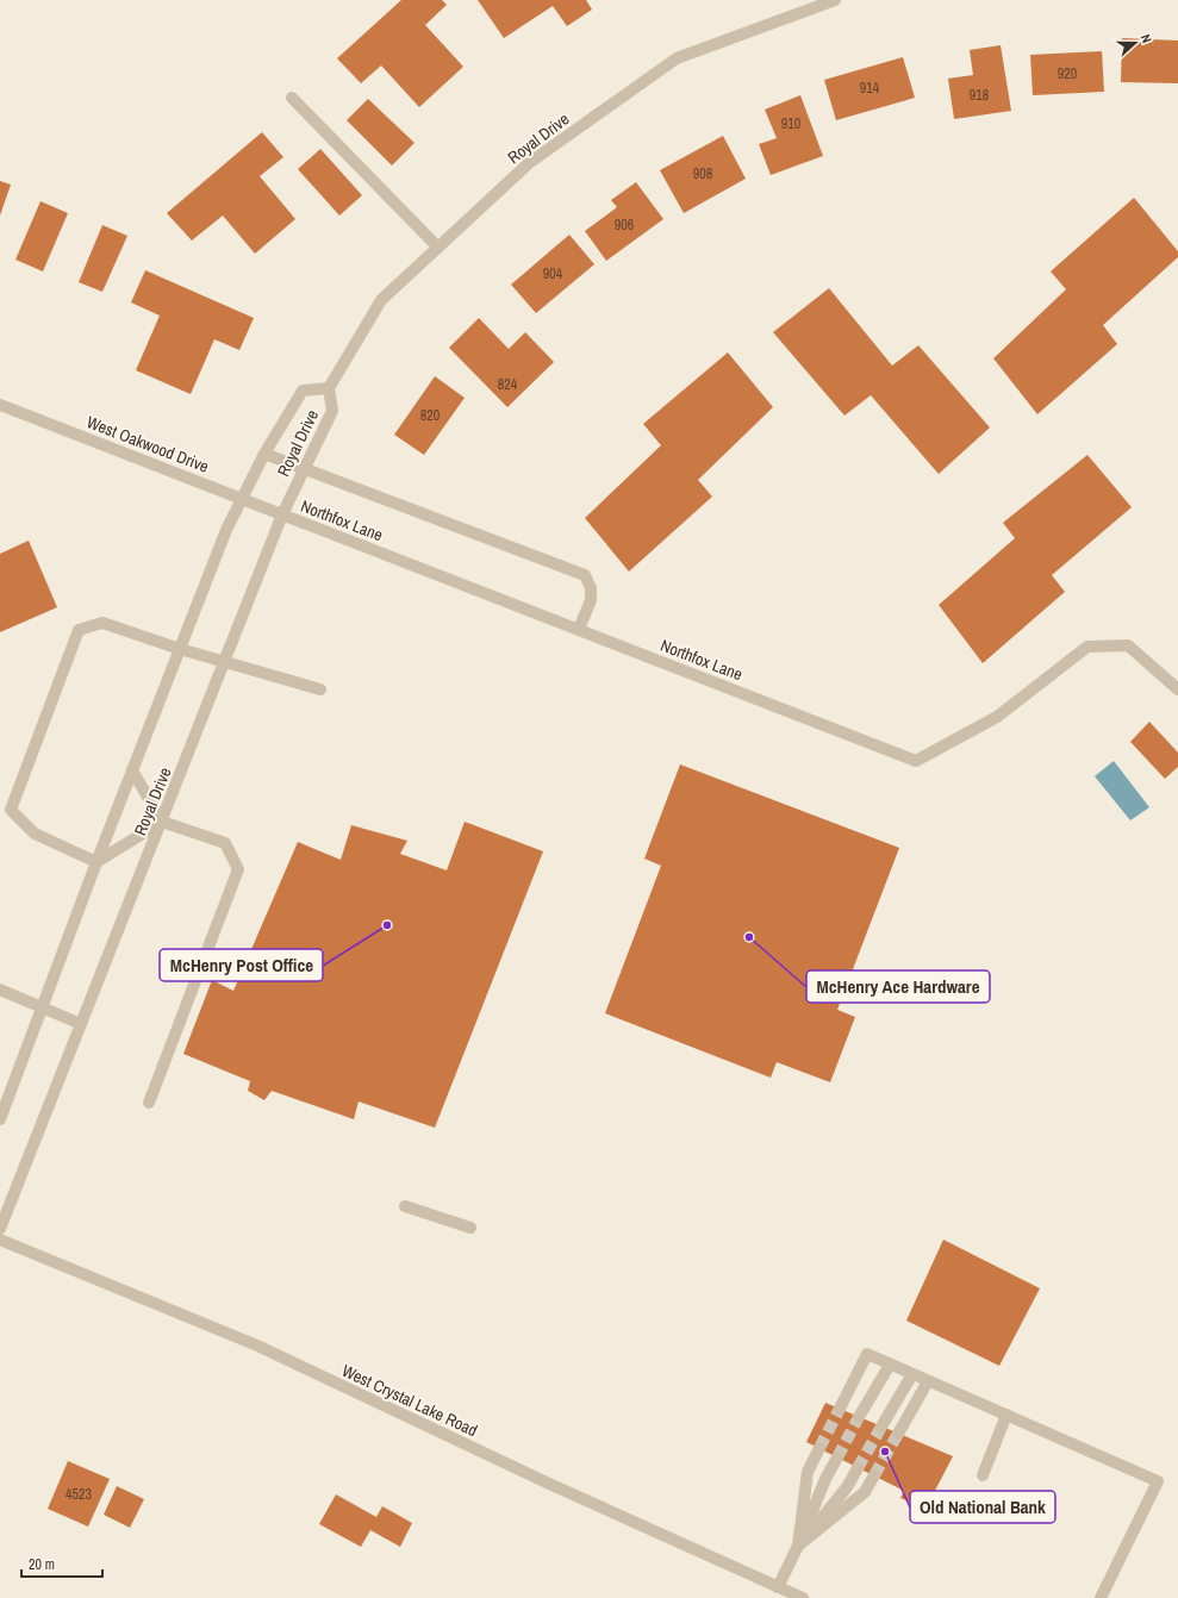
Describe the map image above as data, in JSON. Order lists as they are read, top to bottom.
{
  "streets": {
    "street": [
      "Royal Drive",
      "West Oakwood Drive",
      "Northfox Lane",
      "West Crystal Lake Road"
    ]
  },
  "crossings": [
    ["Royal Drive", "West Oakwood Drive"],
    ["Royal Drive", "Northfox Lane"],
    ["West Oakwood Drive", "Northfox Lane"]
  ],
  "places": ["McHenry Post Office", "McHenry Ace Hardware", "Old National Bank"],
  "house_numbers": [
    "920",
    "914",
    "918",
    "910",
    "908",
    "906",
    "904",
    "824",
    "820",
    "4523"
  ],
  "scale_bar": "20 m",
  "north": "right"
}
